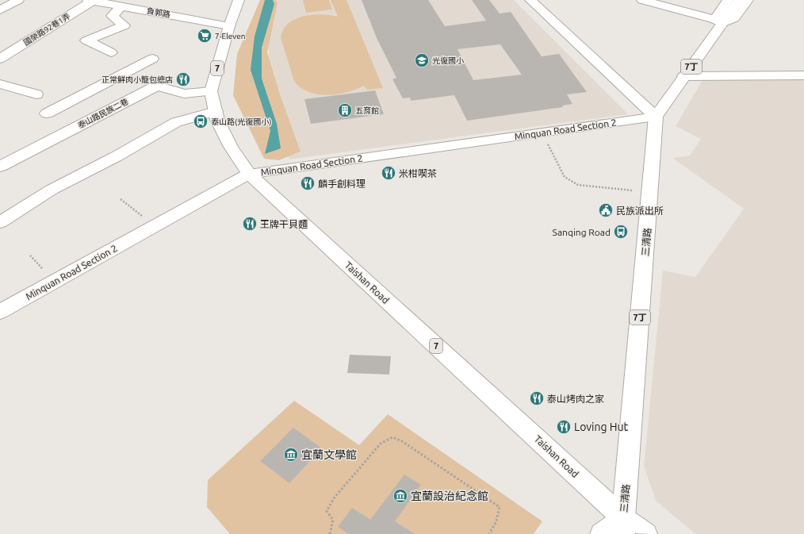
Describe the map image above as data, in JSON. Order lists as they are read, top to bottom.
{
  "streets": {
    "main road": [
      "負郭路",
      "國榮路92巷1弄",
      "7丁",
      "7",
      "泰山路民族二巷",
      "Minquan Road Section 2",
      "三清路",
      "Taishan Road"
    ]
  },
  "crossings": [
    ["負郭路", "國榮路92巷1弄"],
    ["負郭路", "Taishan Road"],
    ["7丁", "Minquan Road Section 2"],
    ["7丁", "三清路"],
    ["Minquan Road Section 2", "三清路"],
    ["Minquan Road Section 2", "Taishan Road"],
    ["三清路", "Taishan Road"]
  ],
  "places": {
    "supermarket": ["7-Eleven"],
    "school or university": ["光復國小"],
    "restaurant": [
      "正常鮮肉小籠包總店",
      "米柑喫茶",
      "麟手創料理",
      "王牌干貝麵",
      "泰山烤肉之家",
      "Loving Hut"
    ],
    "building": ["五育館"],
    "bus stop": ["泰山路(光復國小)", "Sanqing Road"],
    "public building": ["民族派出所"],
    "museum": ["宜蘭文學館", "宜蘭設治紀念館"]
  }
}
